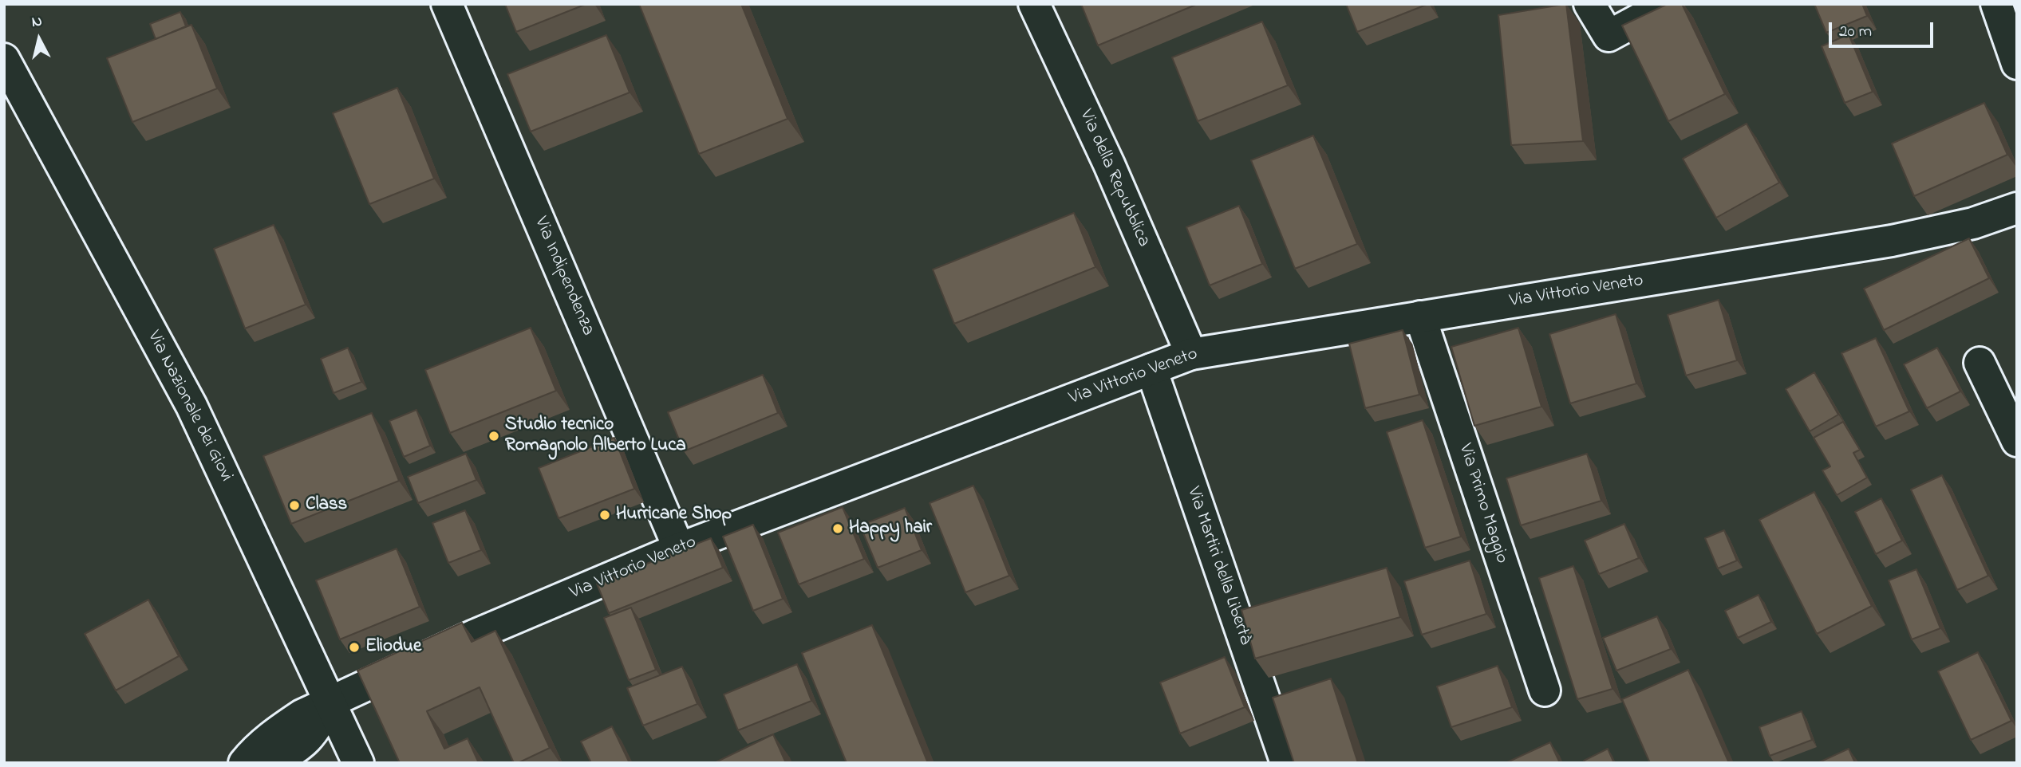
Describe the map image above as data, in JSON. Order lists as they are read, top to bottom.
{
  "streets": {
    "street": [
      "Via della Repubblica",
      "Via Indipendenza",
      "Via Vittorio Veneto",
      "Via Nazionale dei Giovi",
      "Via Primo Maggio",
      "Via Martiri della Libertà"
    ]
  },
  "crossings": [
    ["Via della Repubblica", "Via Vittorio Veneto"],
    ["Via Indipendenza", "Via Vittorio Veneto"],
    ["Via Vittorio Veneto", "Via Nazionale dei Giovi"],
    ["Via Vittorio Veneto", "Via Primo Maggio"],
    ["Via Vittorio Veneto", "Via Martiri della Libertà"]
  ],
  "places": [
    "Studio tecnico Romagnolo Alberto Luca",
    "Class",
    "Hurricane Shop",
    "Happy hair",
    "Eliodue"
  ],
  "scale_bar": "20 m",
  "north": "top"
}
